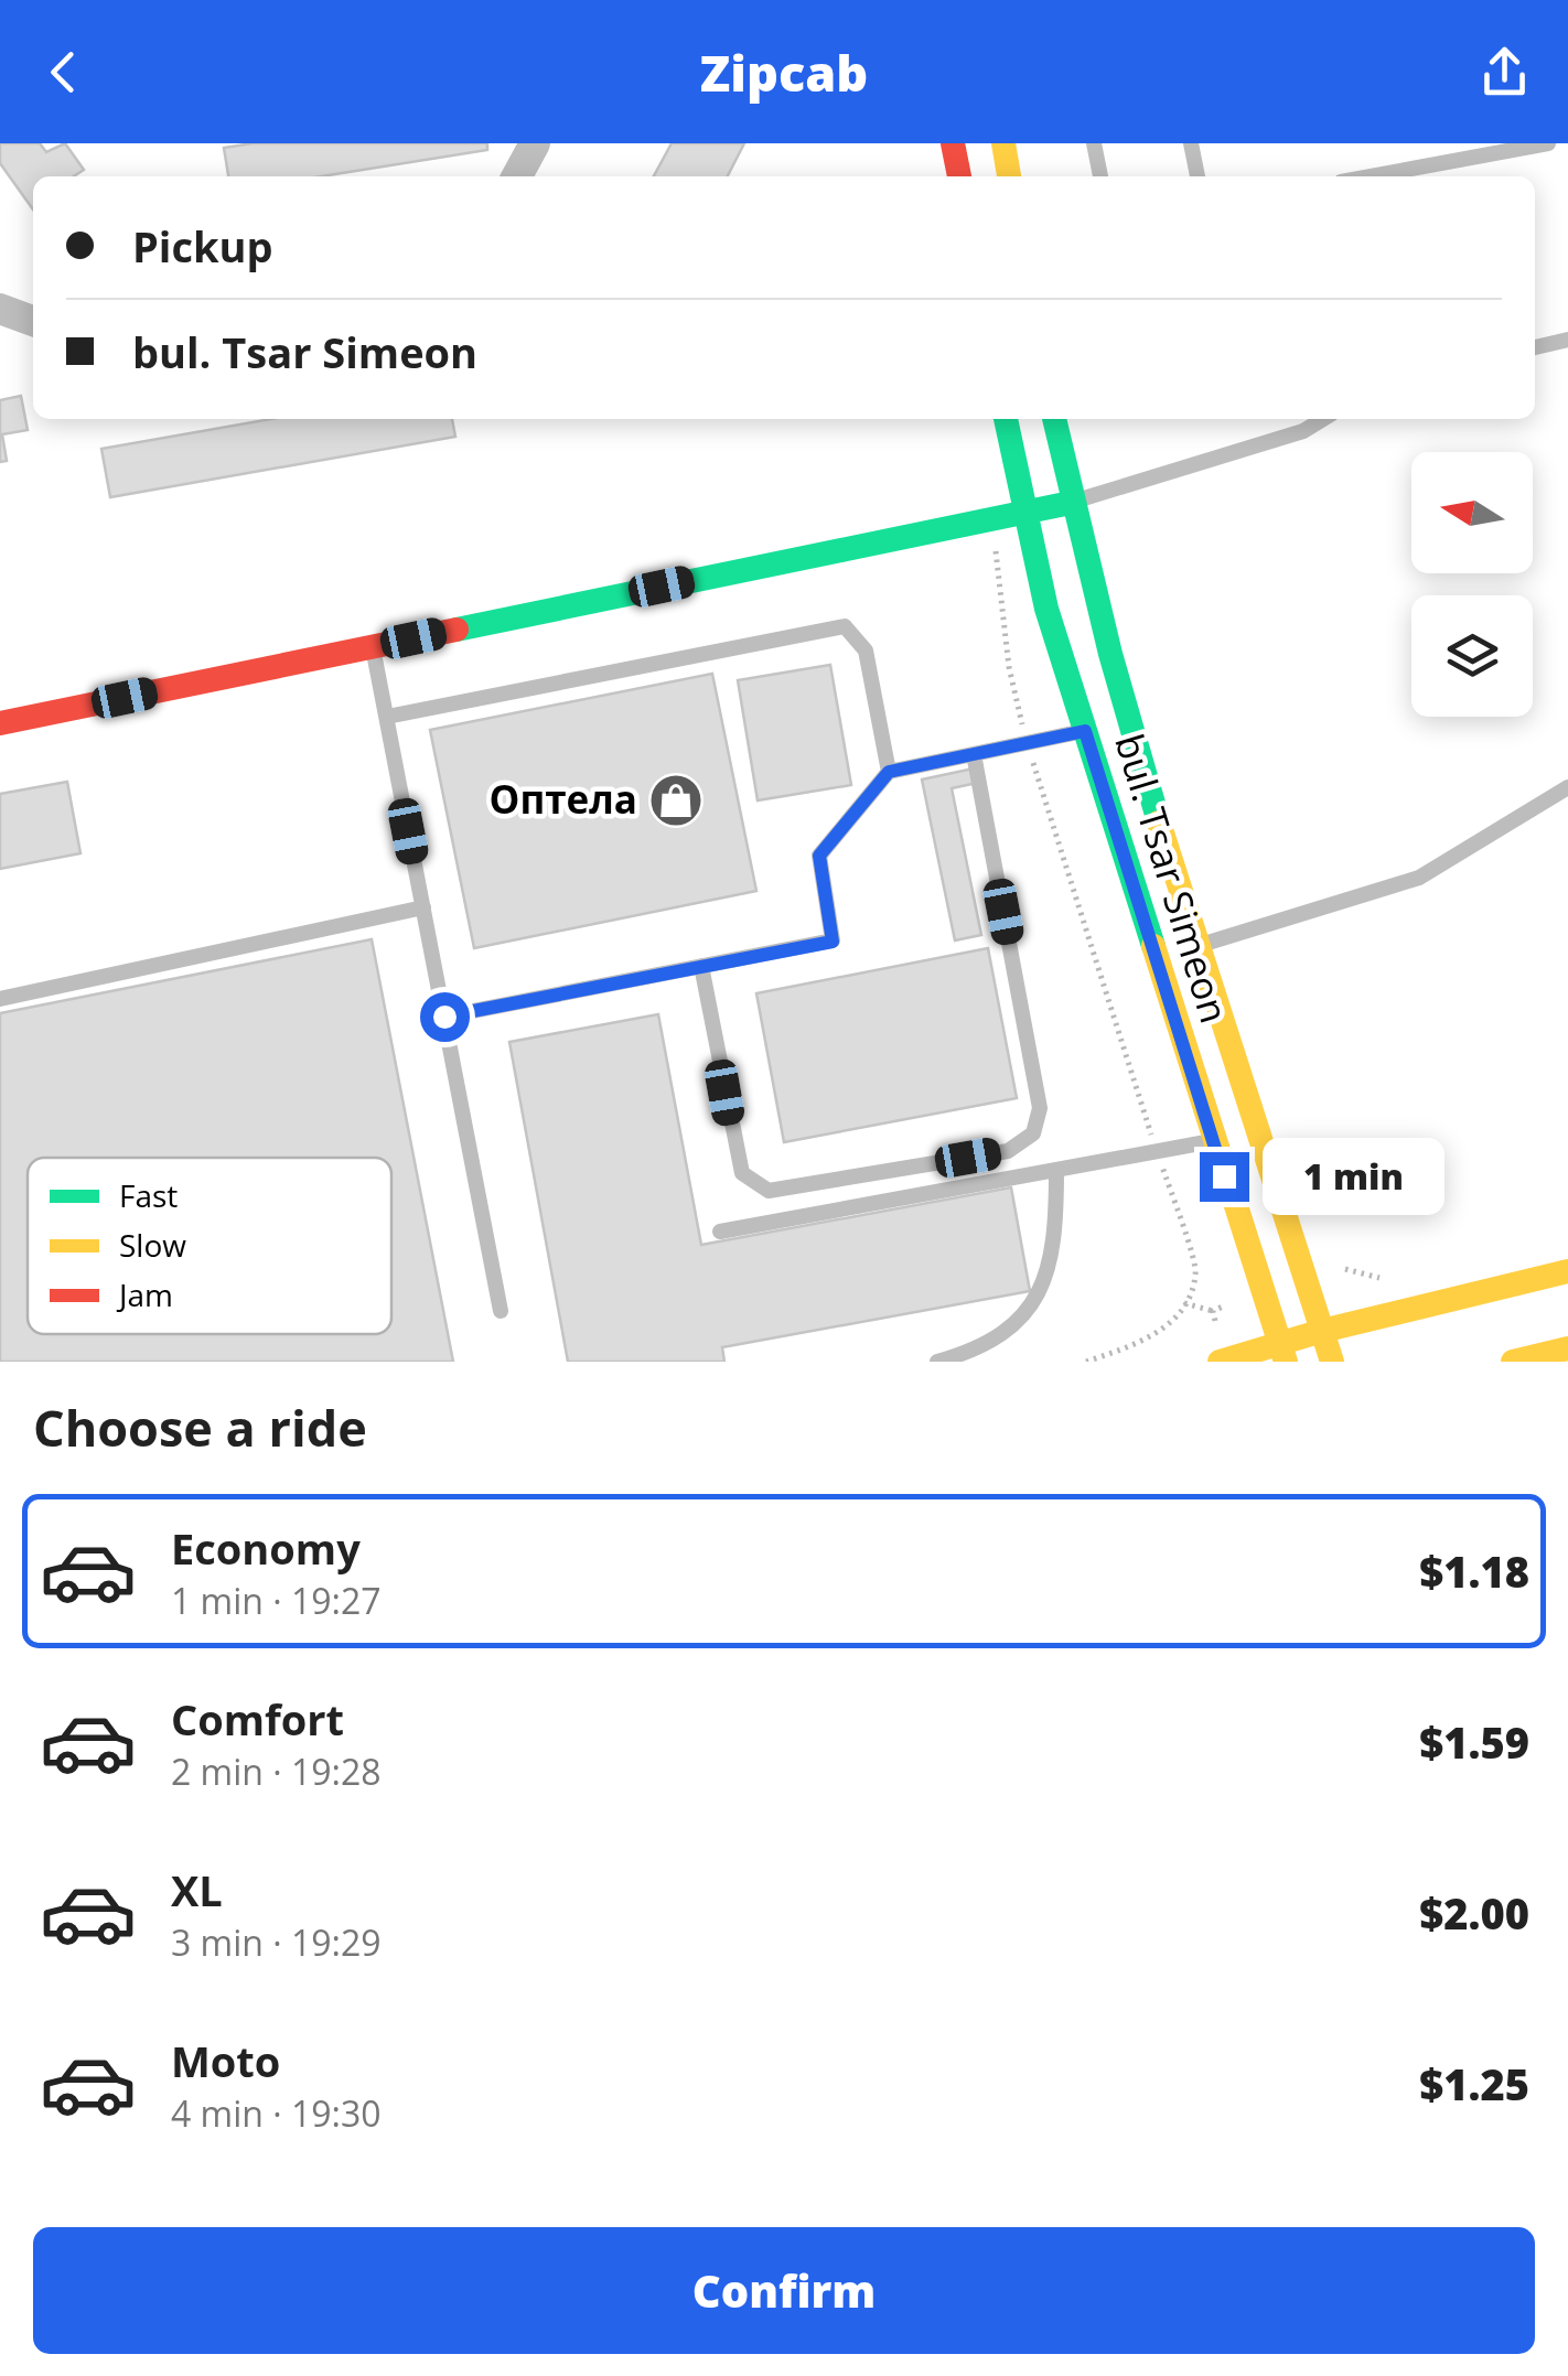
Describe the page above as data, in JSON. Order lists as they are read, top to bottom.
{
  "streets": {
    "main road": ["bul. Tsar Simeon"]
  },
  "places": {
    "shop": ["Оптела"]
  },
  "legend": ["Fast", "Slow", "Jam"],
  "north": "left",
  "page": {
    "header": "Zipcab",
    "banner": ["Pickup", "bul. Tsar Simeon"],
    "bubble": "1 min",
    "heading": "Choose a ride",
    "list": [
      {
        "name": "Economy",
        "note": "1 min · 19:27",
        "value": "$1.18"
      },
      {
        "name": "Comfort",
        "note": "2 min · 19:28",
        "value": "$1.59"
      },
      {
        "name": "XL",
        "note": "3 min · 19:29",
        "value": "$2.00"
      },
      {
        "name": "Moto",
        "note": "4 min · 19:30",
        "value": "$1.25"
      }
    ],
    "buttons": "Confirm"
  }
}
